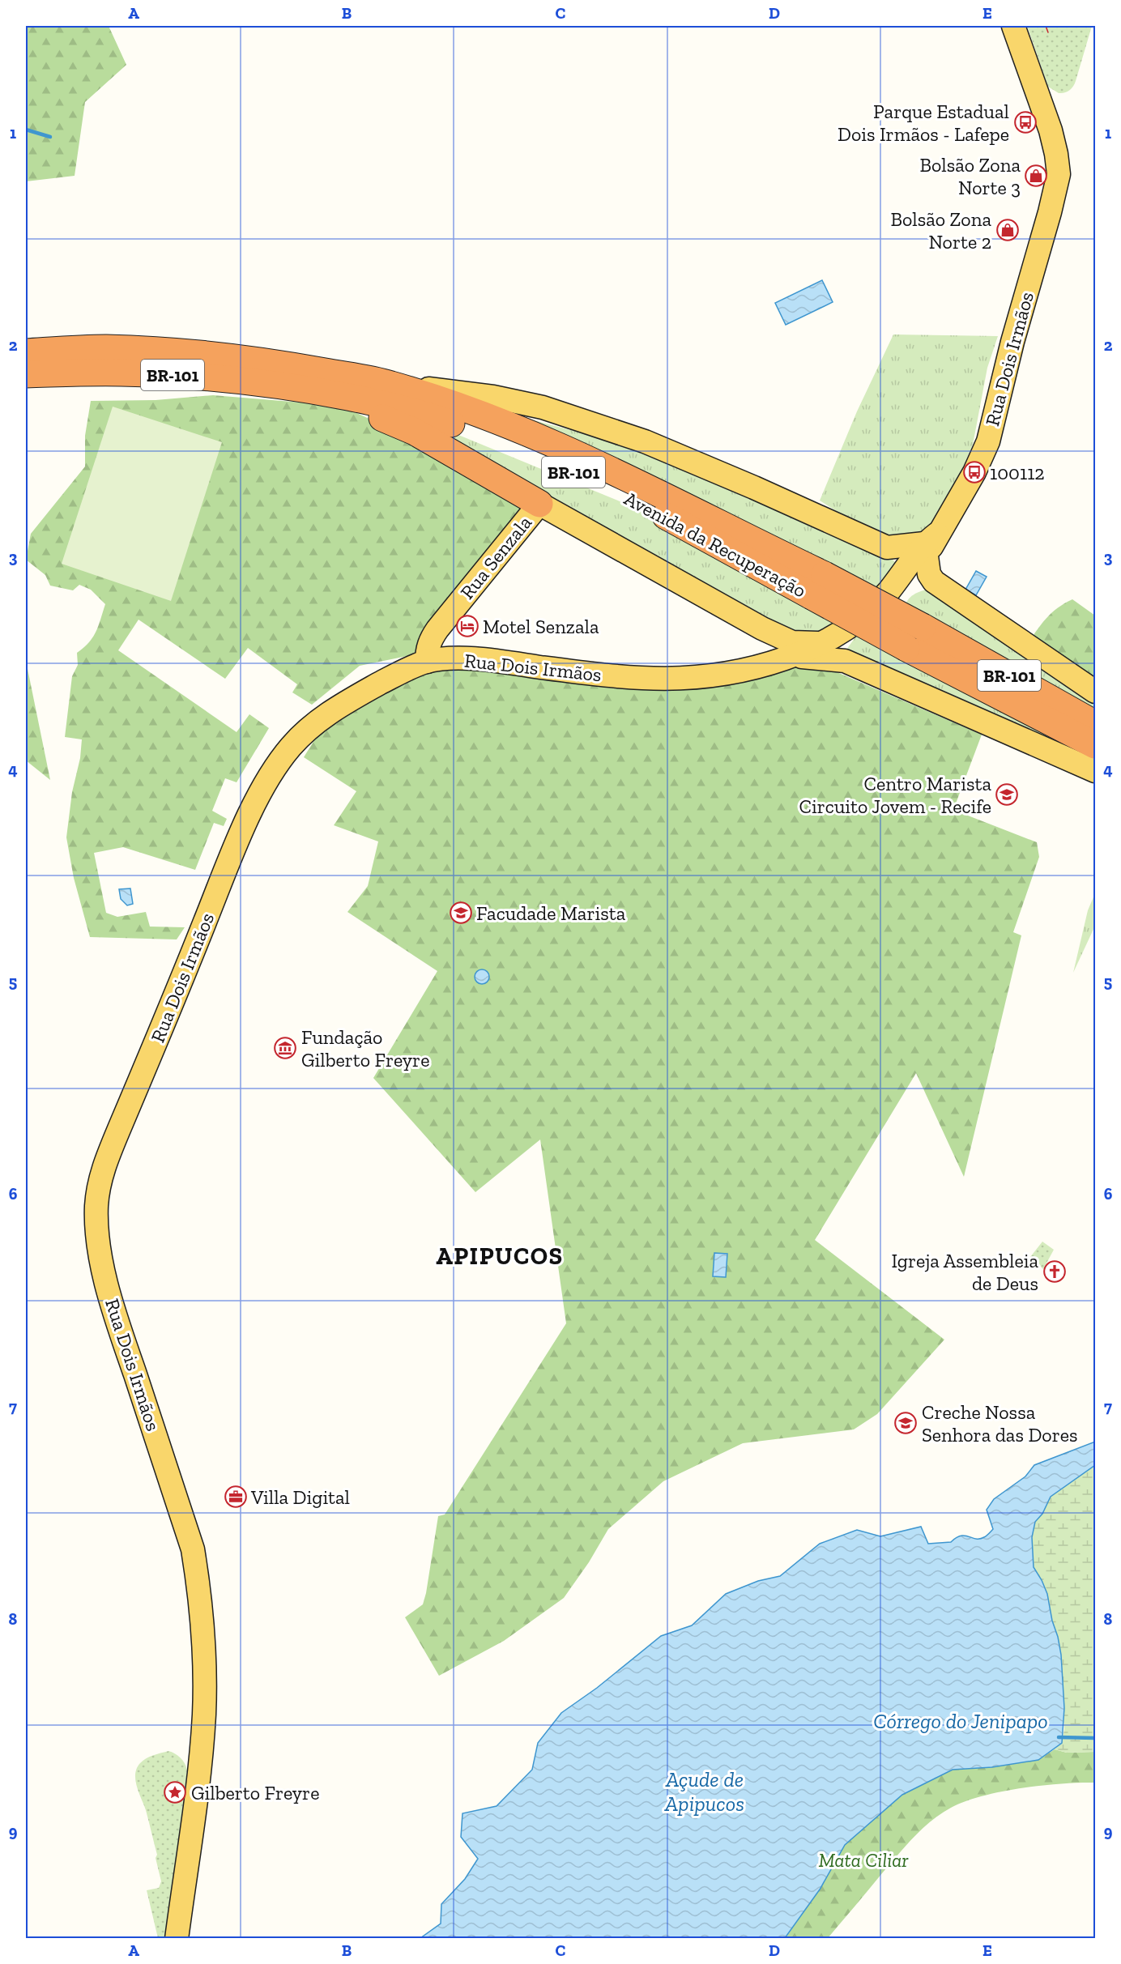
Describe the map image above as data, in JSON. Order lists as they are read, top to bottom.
{
  "streets": {
    "highway": ["BR-101", "Avenida da Recuperação"],
    "main road": ["Rua Dois Irmãos", "Rua Senzala"]
  },
  "crossings": [
    ["Rua Dois Irmãos", "Avenida da Recuperação"],
    ["Rua Dois Irmãos", "Rua Senzala"]
  ],
  "districts": ["APIPUCOS"],
  "water": ["Córrego do Jenipapo", "Açude de Apipucos"],
  "parks": ["Mata Ciliar"],
  "places": {
    "bus stop": ["Parque Estadual Dois Irmãos - Lafepe", "100112"],
    "shop": ["Bolsão Zona Norte 3", "Bolsão Zona Norte 2"],
    "hotel": ["Motel Senzala"],
    "school or university": ["Centro Marista Circuito Jovem - Recife", "Facudade Marista", "Creche Nossa Senhora das Dores"],
    "museum": ["Fundação Gilberto Freyre"],
    "church": ["Igreja Assembleia de Deus"],
    "office": ["Villa Digital"],
    "place": ["Gilberto Freyre"]
  },
  "grid": {
    "columns": [
      "A",
      "B",
      "C",
      "D",
      "E"
    ],
    "rows": [
      "1",
      "2",
      "3",
      "4",
      "5",
      "6",
      "7",
      "8",
      "9"
    ]
  }
}
